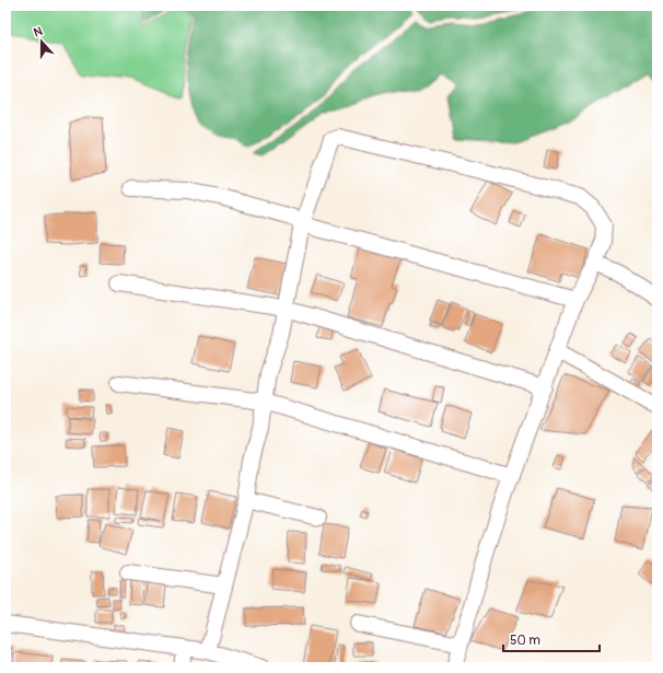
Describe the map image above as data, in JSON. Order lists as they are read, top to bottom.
{
  "scale_bar": "50 m",
  "north": "top"
}
